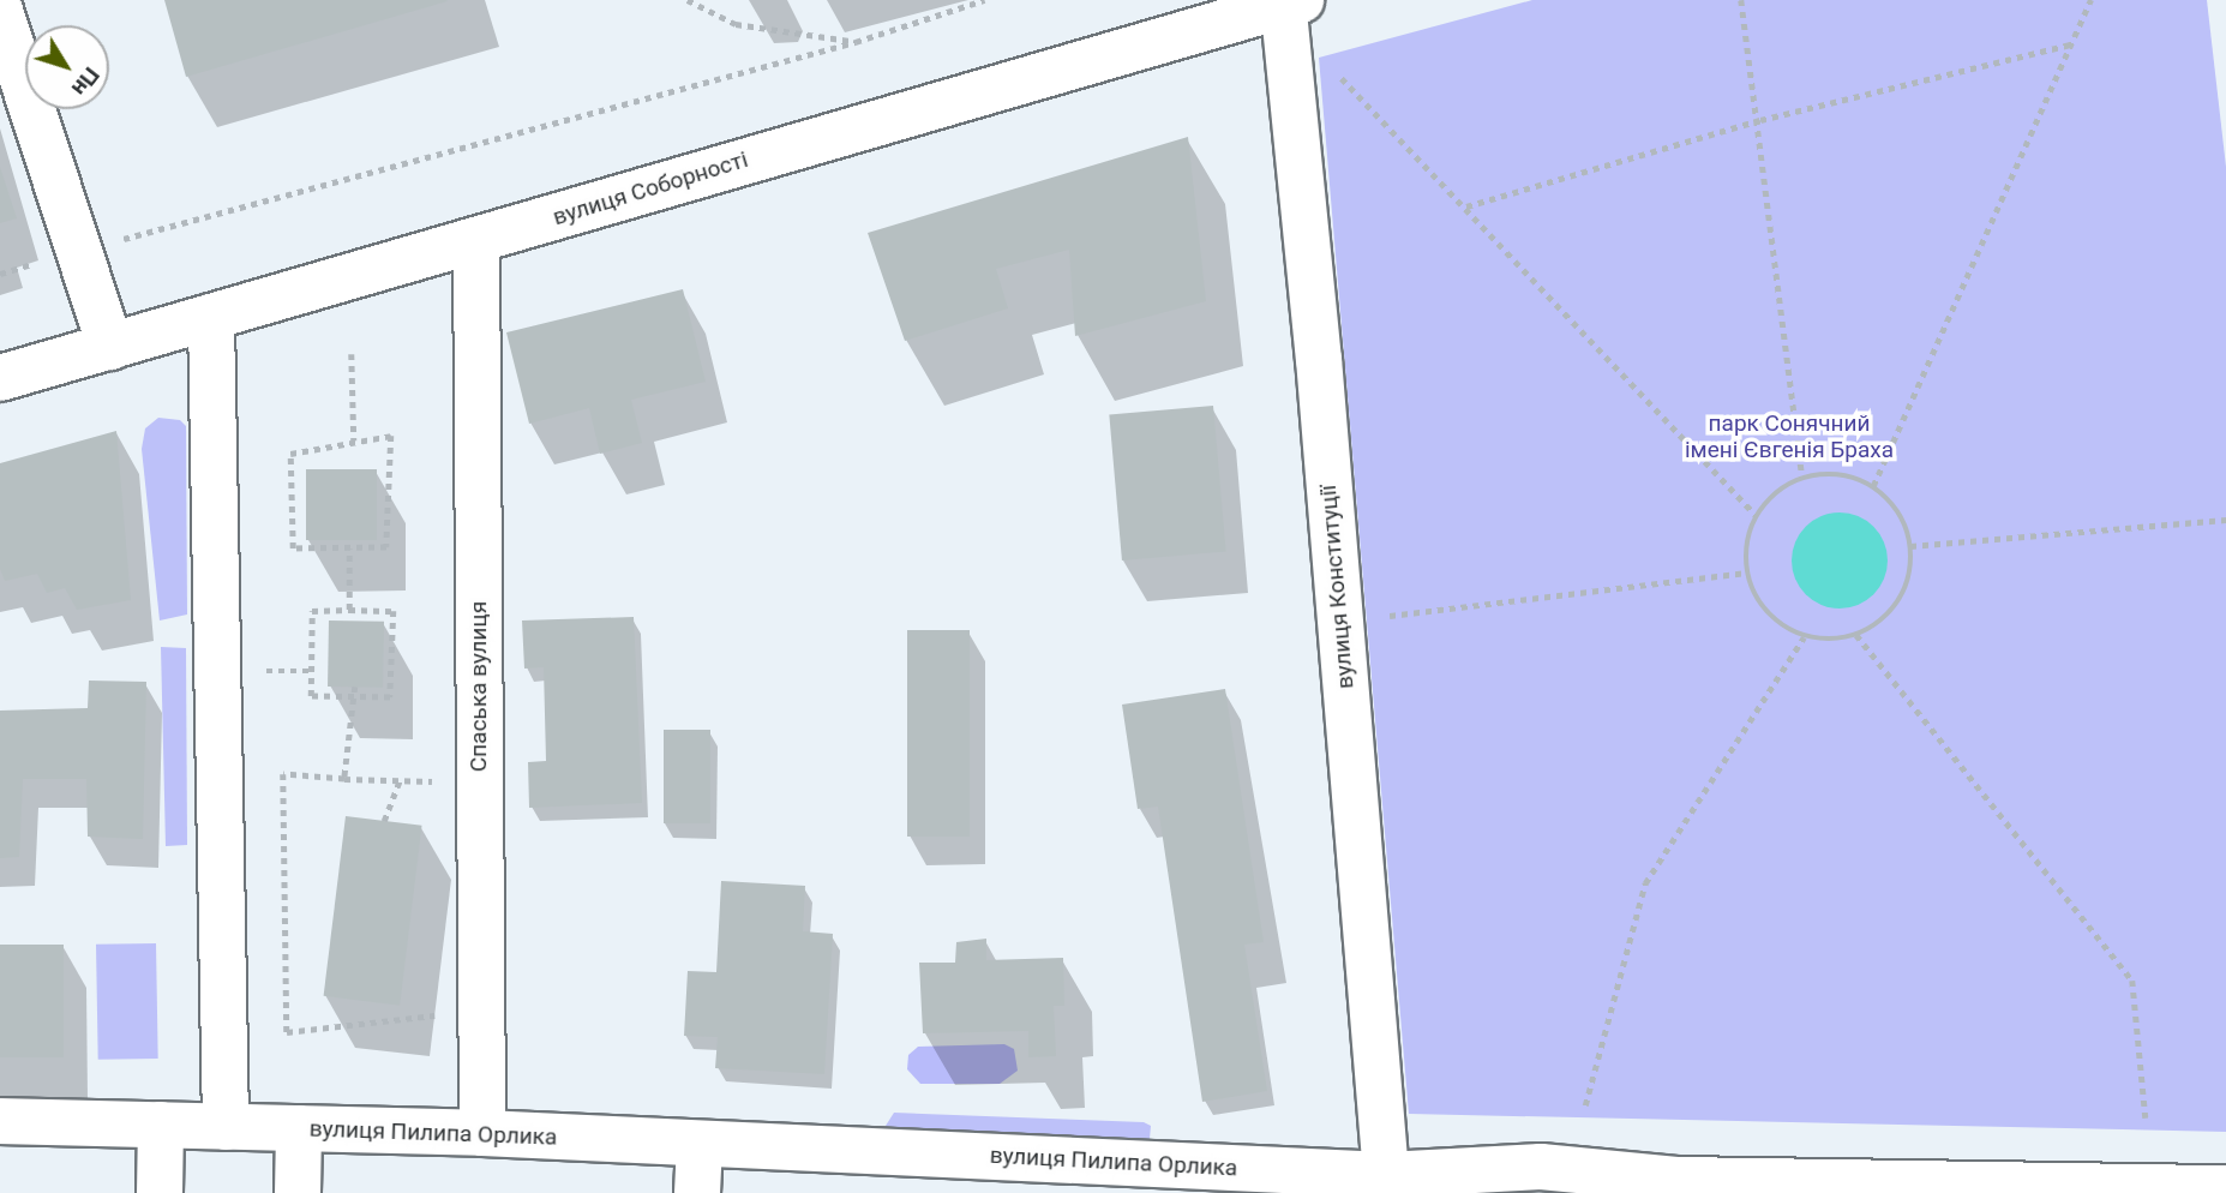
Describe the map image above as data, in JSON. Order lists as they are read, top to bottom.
{
  "streets": {
    "street": [
      "вулиця Соборності",
      "вулиця Конституції",
      "Спаська вулиця",
      "вулиця Пилипа Орлика"
    ]
  },
  "crossings": [
    ["вулиця Соборності", "вулиця Конституції"],
    ["вулиця Соборності", "Спаська вулиця"],
    ["вулиця Конституції", "вулиця Пилипа Орлика"],
    ["Спаська вулиця", "вулиця Пилипа Орлика"]
  ],
  "parks": ["парк Сонячний імені Євгенія Браха"],
  "north": "bottom right"
}
